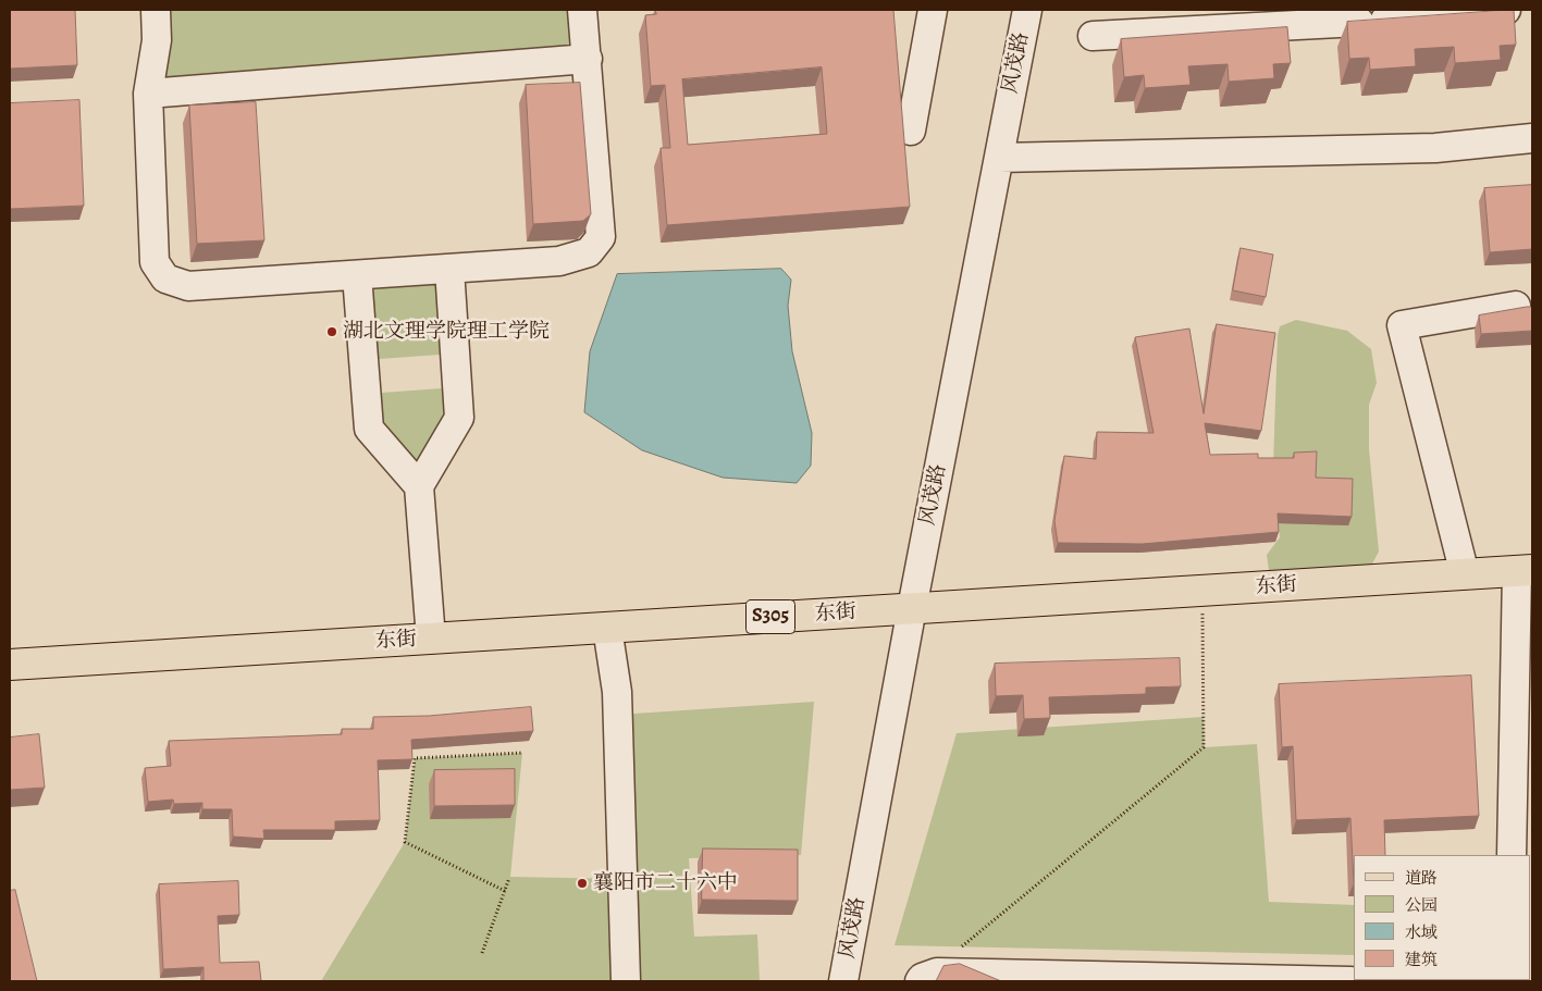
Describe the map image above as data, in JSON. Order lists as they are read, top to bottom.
{
  "streets": {
    "main road": ["东街", "S305"],
    "street": ["风茂路"]
  },
  "crossings": [
    ["风茂路", "东街"]
  ],
  "places": ["湖北文理学院理工学院", "襄阳市二十六中"],
  "legend": [
    "道路",
    "公园",
    "水域",
    "建筑"
  ]
}
